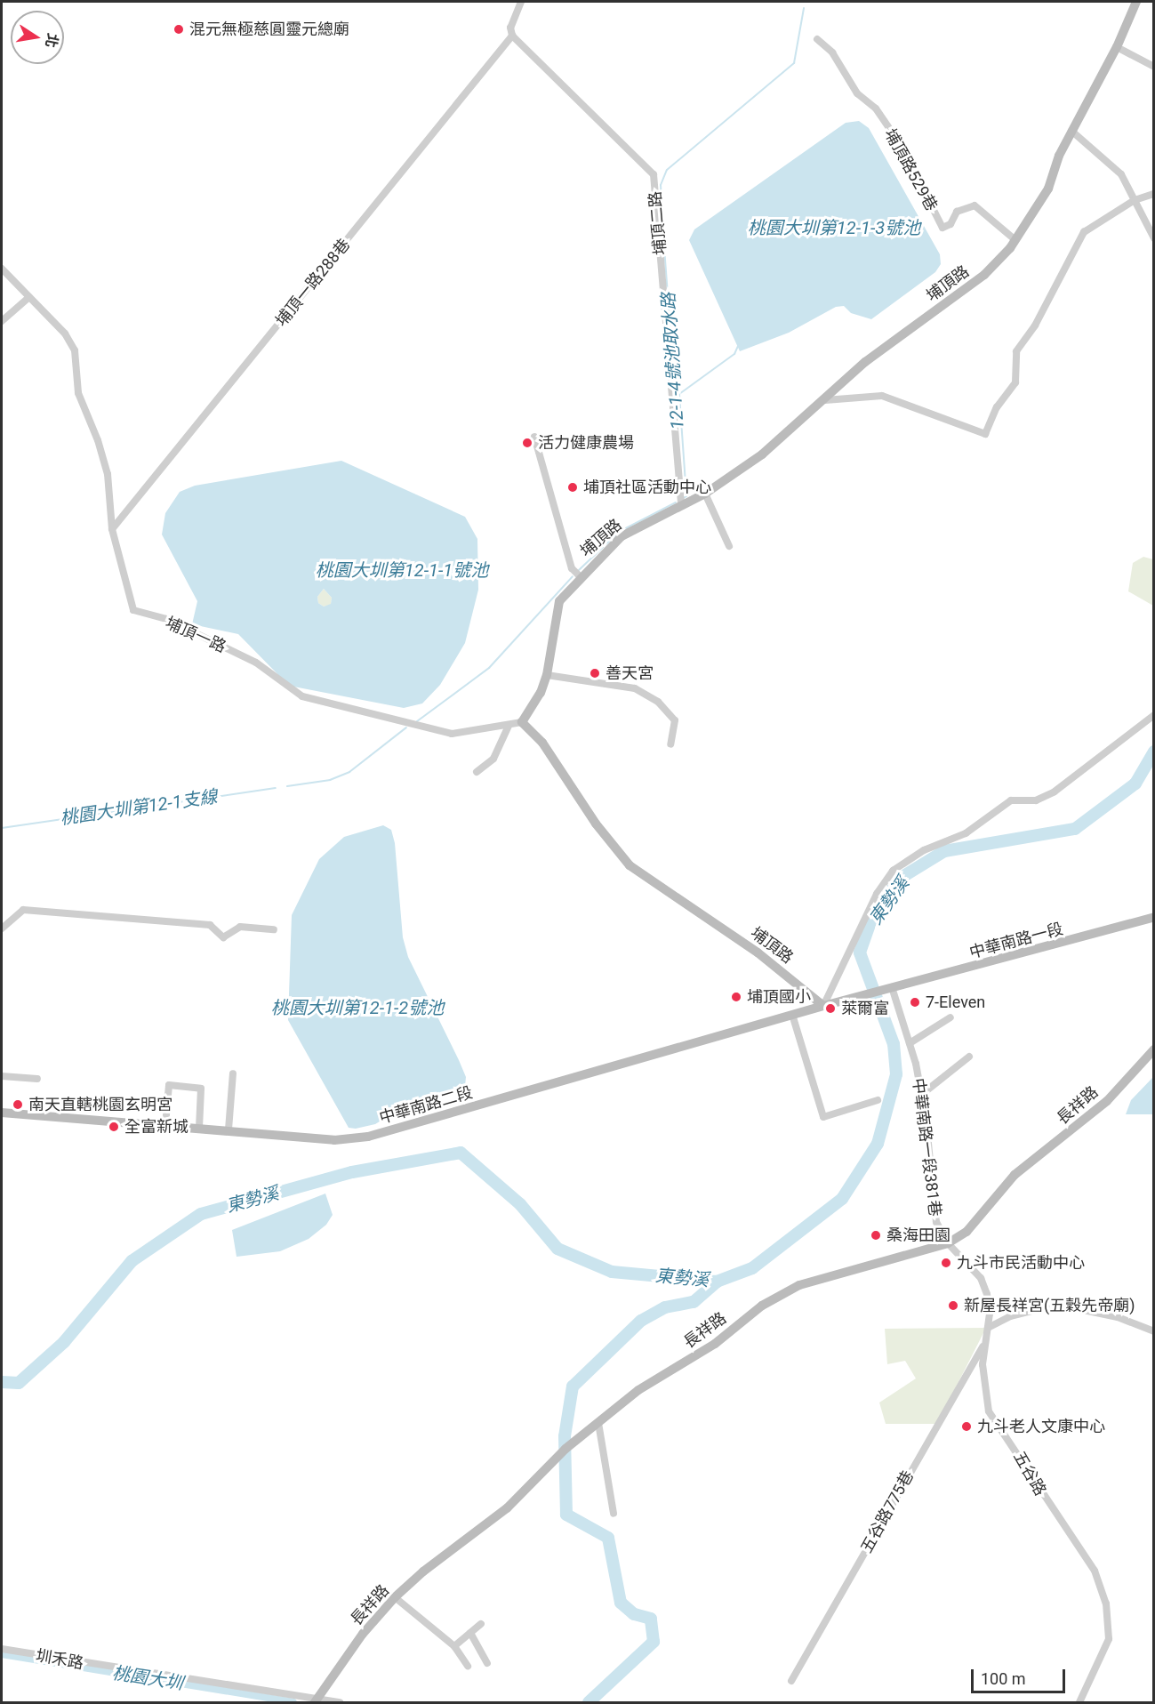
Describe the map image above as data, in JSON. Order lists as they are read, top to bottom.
{
  "streets": {
    "street": [
      "埔頂路529巷",
      "埔頂二路",
      "埔頂一路288巷",
      "埔頂路",
      "埔頂一路",
      "中華南路一段",
      "中華南路二段",
      "長祥路",
      "中華南路一段381巷",
      "五谷路",
      "五谷路775巷",
      "圳禾路"
    ]
  },
  "crossings": [
    ["埔頂路529巷", "埔頂路"],
    ["埔頂二路", "埔頂一路288巷"],
    ["埔頂二路", "埔頂路"],
    ["埔頂一路288巷", "埔頂一路"],
    ["埔頂路", "埔頂一路"],
    ["埔頂路", "中華南路二段"],
    ["中華南路一段", "中華南路二段"],
    ["中華南路一段", "中華南路一段381巷"],
    ["長祥路", "中華南路一段381巷"],
    ["長祥路", "五谷路"],
    ["長祥路", "圳禾路"],
    ["中華南路一段381巷", "五谷路"],
    ["五谷路", "五谷路775巷"]
  ],
  "water": [
    "桃園大圳第12-1-3號池",
    "12-1-4號池取水路",
    "桃園大圳第12-1-1號池",
    "桃園大圳第12-1支線",
    "東勢溪",
    "桃園大圳第12-1-2號池",
    "桃園大圳"
  ],
  "places": [
    "混元無極慈圓靈元總廟",
    "活力健康農場",
    "埔頂社區活動中心",
    "善天宮",
    "埔頂國小",
    "7-Eleven",
    "萊爾富",
    "南天直轄桃園玄明宮",
    "全富新城",
    "桑海田園",
    "九斗市民活動中心",
    "新屋長祥宮(五穀先帝廟)",
    "九斗老人文康中心"
  ],
  "scale_bar": "100 m",
  "north": "right"
}
